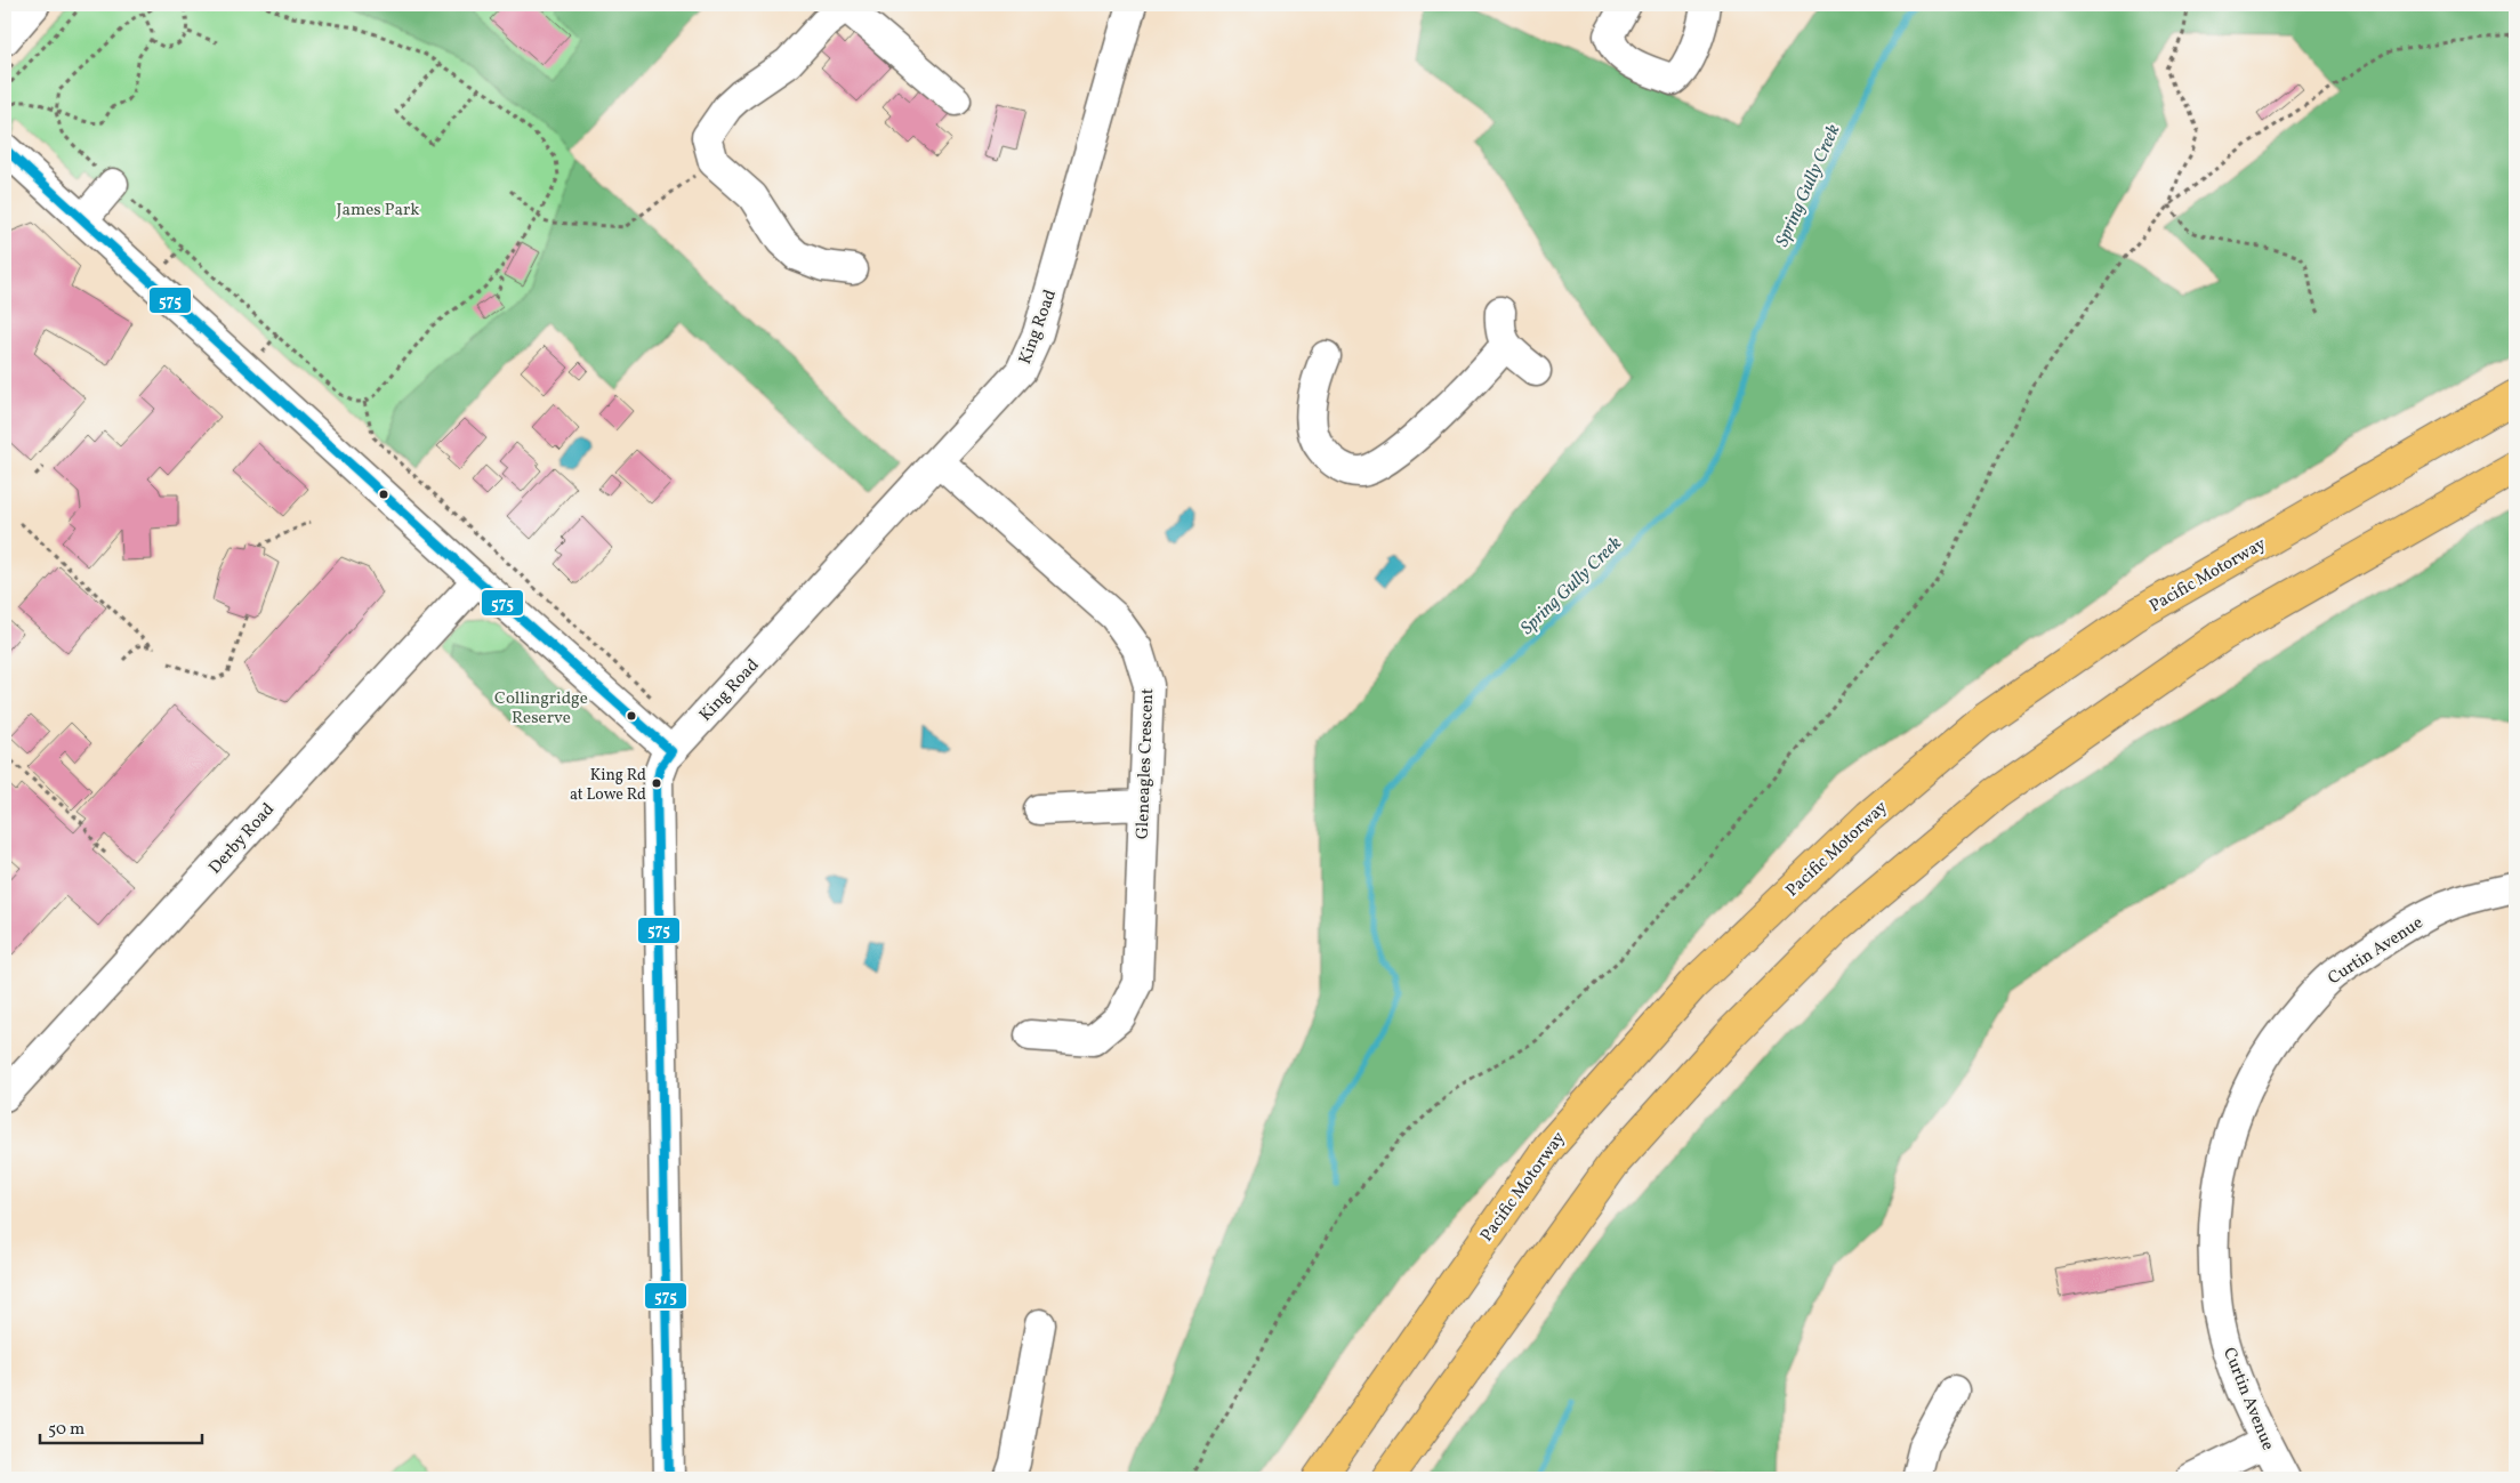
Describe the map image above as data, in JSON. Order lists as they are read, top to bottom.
{
  "streets": {
    "highway": ["Pacific Motorway"],
    "street": [
      "King Road",
      "Gleneagles Crescent",
      "Derby Road",
      "Curtin Avenue"
    ]
  },
  "crossings": [
    ["King Road", "Gleneagles Crescent"]
  ],
  "water": ["Spring Gully Creek"],
  "parks": ["James Park", "Collingridge Reserve"],
  "places": ["King Rd at Lowe Rd"],
  "lines": ["transit line 575"],
  "scale_bar": "50 m"
}
